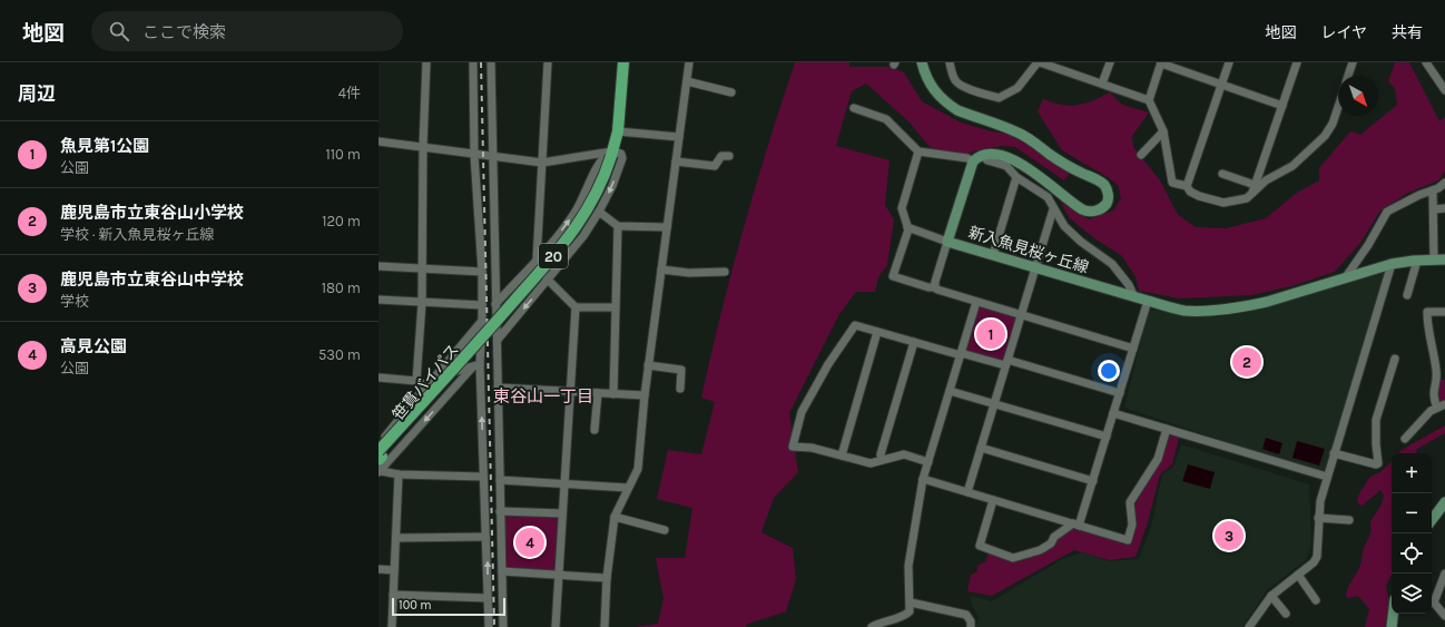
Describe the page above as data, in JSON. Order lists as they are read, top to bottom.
{
  "streets": {
    "main road": ["20", "笹貫バイパス"],
    "street": ["新入魚見桜ヶ丘線"]
  },
  "districts": ["東谷山一丁目"],
  "scale_bar": "100 m",
  "north": "bottom right",
  "page": {
    "header": "地図",
    "search": "ここで検索",
    "nav": ["地図", "レイヤ", "共有"],
    "heading": ["周辺", "4件"],
    "list": [
      {
        "mark": "1",
        "name": "魚見第1公園",
        "note": "公園",
        "value": "110 m"
      },
      {
        "mark": "2",
        "name": "鹿児島市立東谷山小学校",
        "note": "学校 · 新入魚見桜ヶ丘線",
        "value": "120 m"
      },
      {
        "mark": "3",
        "name": "鹿児島市立東谷山中学校",
        "note": "学校",
        "value": "180 m"
      },
      {
        "mark": "4",
        "name": "高見公園",
        "note": "公園",
        "value": "530 m"
      }
    ],
    "pins": [
      "1",
      "2",
      "3",
      "4"
    ],
    "map_buttons": ["+", "−"],
    "scale": "100 m"
  }
}
